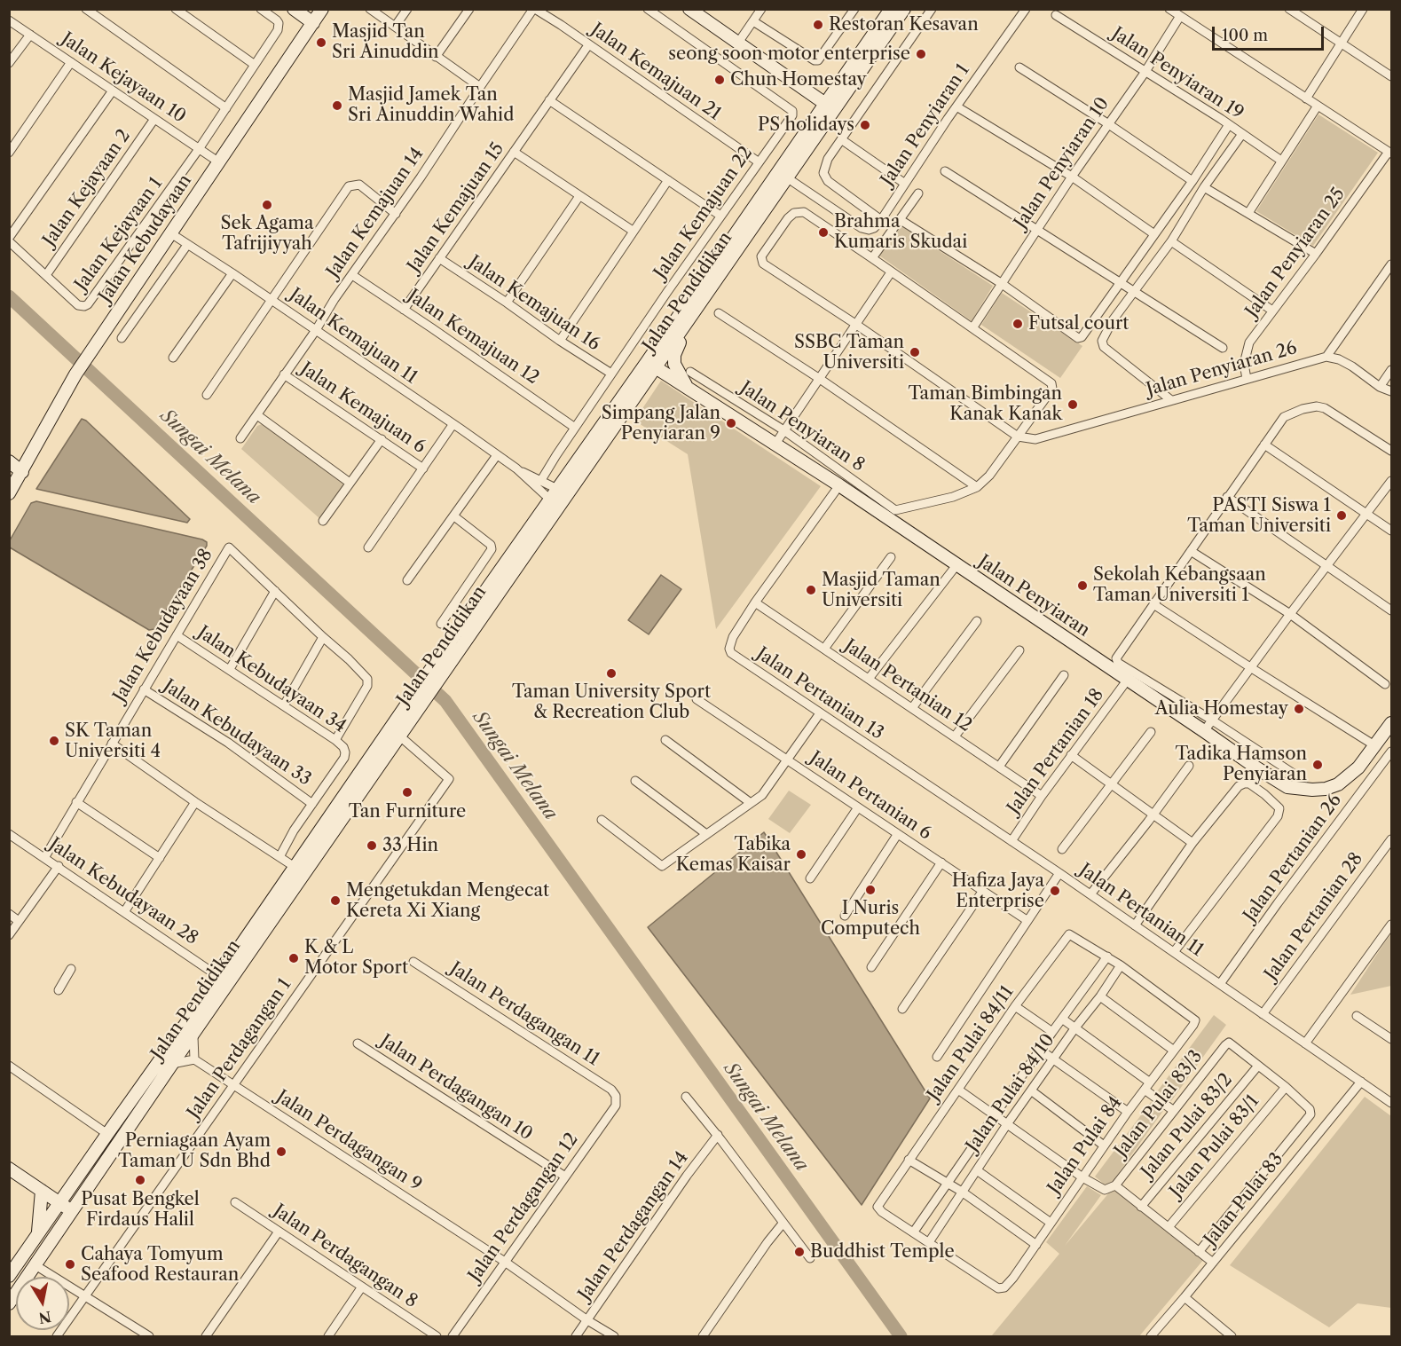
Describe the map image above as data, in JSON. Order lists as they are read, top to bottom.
{
  "streets": {
    "main road": ["Jalan Kebudayaan", "Jalan Pendidikan", "Jalan Penyiaran"],
    "street": [
      "Jalan Kemajuan 21",
      "Jalan Penyiaran 19",
      "Jalan Kejayaan 10",
      "Jalan Penyiaran 1",
      "Jalan Penyiaran 10",
      "Jalan Kejayaan 2",
      "Jalan Kemajuan 15",
      "Jalan Kemajuan 14",
      "Jalan Kemajuan 22",
      "Jalan Kejayaan 1",
      "Jalan Penyiaran 25",
      "Jalan Kemajuan 16",
      "Jalan Kemajuan 11",
      "Jalan Kemajuan 12",
      "Jalan Penyiaran 26",
      "Jalan Kemajuan 6",
      "Jalan Penyiaran 8",
      "Jalan Kebudayaan 38",
      "Jalan Kebudayaan 34",
      "Jalan Pertanian 12",
      "Jalan Pertanian 13",
      "Jalan Kebudayaan 33",
      "Jalan Pertanian 18",
      "Jalan Pertanian 6",
      "Jalan Pertanian 26",
      "Jalan Kebudayaan 28",
      "Jalan Pertanian 11",
      "Jalan Pertanian 28",
      "Jalan Perdagangan 11",
      "Jalan Pulai 84/11",
      "Jalan Perdagangan 1",
      "Jalan Perdagangan 10",
      "Jalan Pulai 84/10",
      "Jalan Pulai 83/3",
      "Jalan Pulai 83/2",
      "Jalan Perdagangan 9",
      "Jalan Pulai 84",
      "Jalan Pulai 83/1",
      "Jalan Pulai 83",
      "Jalan Perdagangan 12",
      "Jalan Perdagangan 14",
      "Jalan Perdagangan 8"
    ]
  },
  "crossings": [
    ["Jalan Kemajuan 21", "Jalan Kemajuan 15"],
    ["Jalan Kemajuan 21", "Jalan Kemajuan 14"],
    ["Jalan Kemajuan 21", "Jalan Kemajuan 22"],
    ["Jalan Penyiaran 19", "Jalan Penyiaran 10"],
    ["Jalan Kejayaan 10", "Jalan Kejayaan 2"],
    ["Jalan Kejayaan 10", "Jalan Kejayaan 1"],
    ["Jalan Kejayaan 10", "Jalan Kebudayaan"],
    ["Jalan Kejayaan 2", "Jalan Kejayaan 1"],
    ["Jalan Kemajuan 15", "Jalan Kemajuan 16"],
    ["Jalan Kemajuan 15", "Jalan Kemajuan 12"],
    ["Jalan Kemajuan 14", "Jalan Kemajuan 11"],
    ["Jalan Kemajuan 14", "Jalan Kemajuan 12"],
    ["Jalan Kemajuan 14", "Jalan Kemajuan 6"],
    ["Jalan Kemajuan 22", "Jalan Kemajuan 16"],
    ["Jalan Kemajuan 22", "Jalan Kemajuan 11"],
    ["Jalan Kemajuan 22", "Jalan Kemajuan 12"],
    ["Jalan Kebudayaan", "Jalan Kemajuan 11"],
    ["Jalan Penyiaran 25", "Jalan Penyiaran 26"],
    ["Jalan Pendidikan", "Jalan Kemajuan 11"],
    ["Jalan Pendidikan", "Jalan Penyiaran"],
    ["Jalan Pendidikan", "Jalan Kebudayaan 28"],
    ["Jalan Pendidikan", "Jalan Perdagangan 1"],
    ["Jalan Penyiaran", "Jalan Pertanian 13"],
    ["Jalan Penyiaran", "Jalan Pertanian 18"],
    ["Jalan Kebudayaan 38", "Jalan Kebudayaan 34"],
    ["Jalan Kebudayaan 38", "Jalan Kebudayaan 33"],
    ["Jalan Kebudayaan 38", "Jalan Kebudayaan 28"],
    ["Jalan Kebudayaan 34", "Jalan Kebudayaan 33"],
    ["Jalan Pertanian 12", "Jalan Pertanian 13"],
    ["Jalan Pertanian 12", "Jalan Pertanian 18"],
    ["Jalan Pertanian 13", "Jalan Pertanian 18"],
    ["Jalan Pertanian 13", "Jalan Pertanian 11"],
    ["Jalan Pertanian 6", "Jalan Pertanian 11"],
    ["Jalan Pertanian 26", "Jalan Pertanian 11"],
    ["Jalan Pertanian 11", "Jalan Pertanian 28"],
    ["Jalan Pertanian 11", "Jalan Pulai 83"],
    ["Jalan Perdagangan 11", "Jalan Perdagangan 12"],
    ["Jalan Pulai 84/11", "Jalan Pulai 84/10"],
    ["Jalan Pulai 84/11", "Jalan Pulai 84"],
    ["Jalan Perdagangan 1", "Jalan Perdagangan 9"],
    ["Jalan Perdagangan 10", "Jalan Perdagangan 12"],
    ["Jalan Pulai 84/10", "Jalan Pulai 84"],
    ["Jalan Pulai 83/3", "Jalan Pulai 83/2"],
    ["Jalan Perdagangan 9", "Jalan Perdagangan 12"],
    ["Jalan Perdagangan 9", "Jalan Perdagangan 14"]
  ],
  "water": ["Sungai Melana"],
  "places": [
    "Restoran Kesavan",
    "Masjid Tan Sri Ainuddin",
    "seong soon motor enterprise",
    "Chun Homestay",
    "Masjid Jamek Tan Sri Ainuddin Wahid",
    "PS holidays",
    "Sek Agama Tafrijiyyah",
    "Brahma Kumaris Skudai",
    "Futsal court",
    "SSBC Taman Universiti",
    "Taman Bimbingan Kanak Kanak",
    "Simpang Jalan Penyiaran 9",
    "PASTI Siswa 1 Taman Universiti",
    "Sekolah Kebangsaan Taman Universiti 1",
    "Masjid Taman Universiti",
    "Taman University Sport & Recreation Club",
    "Aulia Homestay",
    "SK Taman Universiti 4",
    "Tadika Hamson Penyiaran",
    "Tan Furniture",
    "33 Hin",
    "Tabika Kemas Kaisar",
    "I Nuris Computech",
    "Hafiza Jaya Enterprise",
    "Mengetukdan Mengecat Kereta Xi Xiang",
    "K & L Motor Sport",
    "Perniagaan Ayam Taman U Sdn Bhd",
    "Pusat Bengkel Firdaus Halil",
    "Buddhist Temple",
    "Cahaya Tomyum Seafood Restauran"
  ],
  "scale_bar": "100 m",
  "north": "bottom"
}
